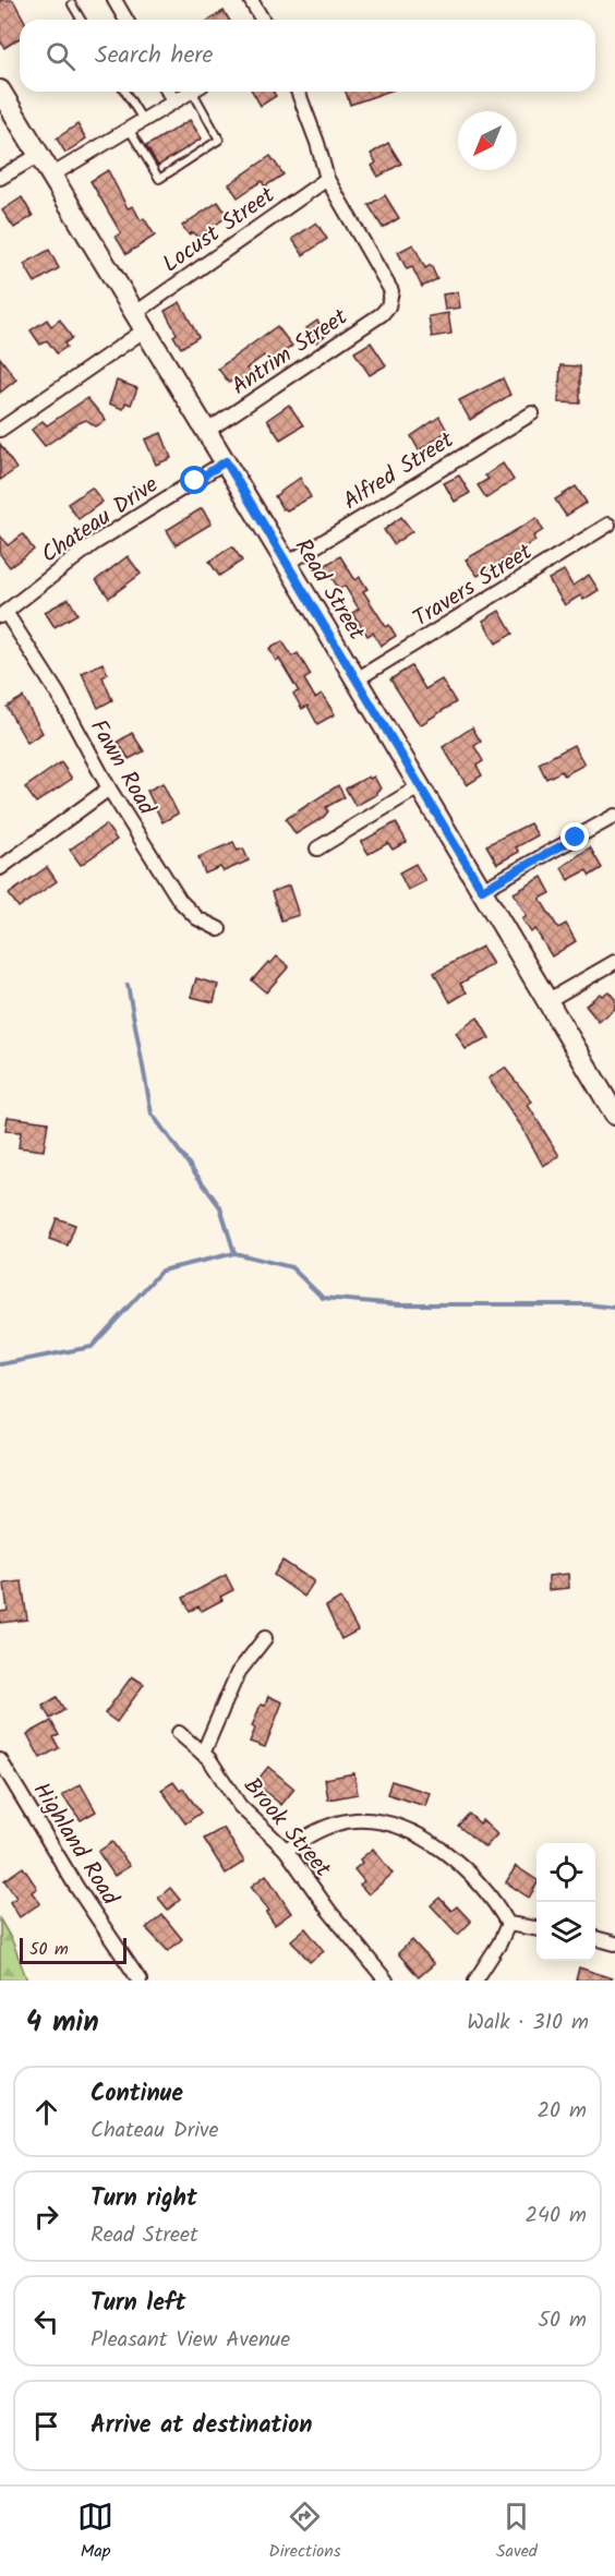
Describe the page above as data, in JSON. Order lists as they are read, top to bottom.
{
  "streets": {
    "main road": ["Read Street"],
    "street": [
      "Locust Street",
      "Antrim Street",
      "Alfred Street",
      "Chateau Drive",
      "Travers Street",
      "Fawn Road",
      "Brook Street",
      "Highland Road"
    ]
  },
  "crossings": [
    ["Locust Street", "Antrim Street"],
    ["Locust Street", "Read Street"],
    ["Antrim Street", "Read Street"],
    ["Alfred Street", "Read Street"],
    ["Chateau Drive", "Read Street"],
    ["Chateau Drive", "Fawn Road"],
    ["Travers Street", "Read Street"]
  ],
  "scale_bar": "50 m",
  "north": "bottom left",
  "page": {
    "search": "Search here",
    "scale": "50 m",
    "heading": ["4 min", "Walk · 310 m"],
    "list": [
      ["Continue", "Chateau Drive", "20 m"],
      ["Turn right", "Read Street", "240 m"],
      ["Turn left", "Pleasant View Avenue", "50 m"],
      "Arrive at destination"
    ],
    "nav": ["Map", "Directions", "Saved"]
  }
}
